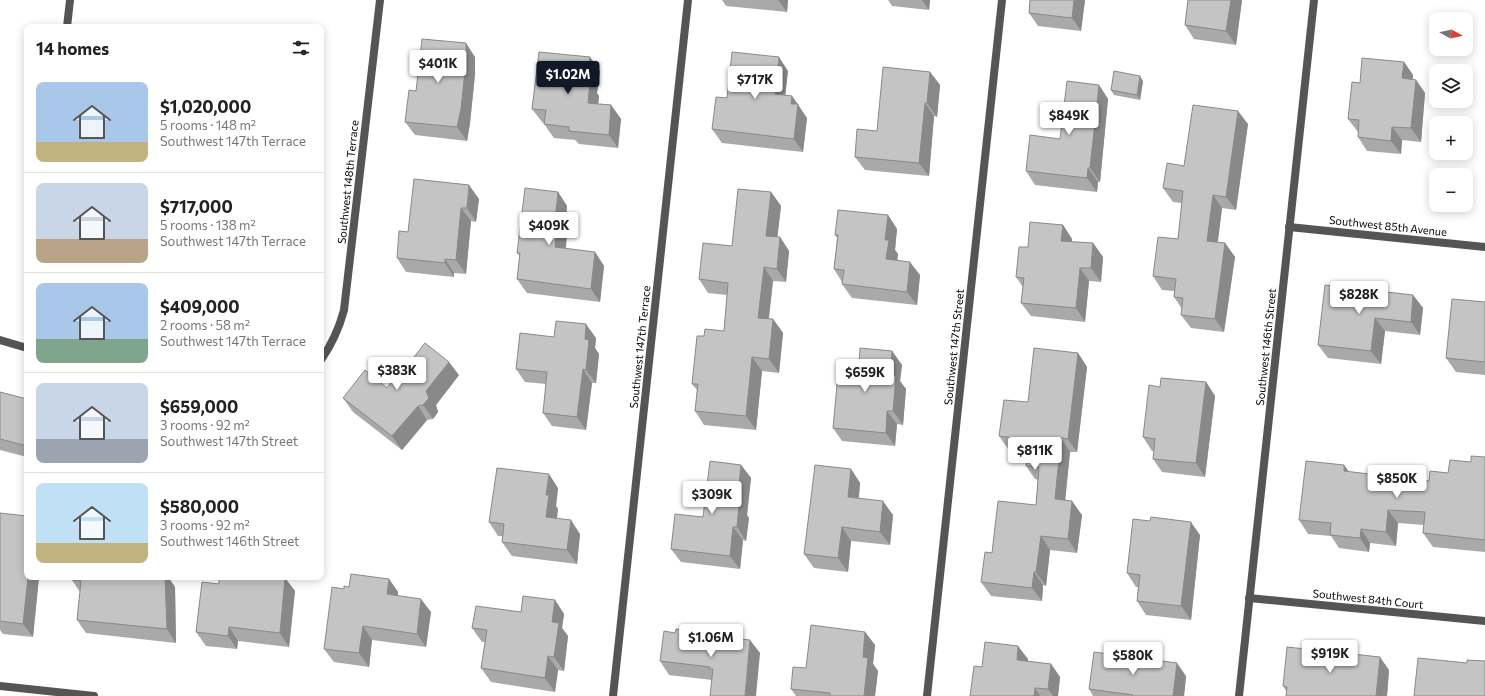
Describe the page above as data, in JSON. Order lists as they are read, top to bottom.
{
  "streets": {
    "street": [
      "Southwest 148th Terrace",
      "Southwest 85th Avenue",
      "Southwest 147th Terrace",
      "Southwest 147th Street",
      "Southwest 146th Street",
      "Southwest 84th Court"
    ]
  },
  "crossings": [
    ["Southwest 85th Avenue", "Southwest 146th Street"],
    ["Southwest 146th Street", "Southwest 84th Court"]
  ],
  "north": "right",
  "page": {
    "map_buttons": ["+", "−"],
    "heading": "14 homes",
    "price": [
      "$401K",
      "$1.02M",
      "$717K",
      "$849K",
      "$409K",
      "$828K",
      "$383K",
      "$659K",
      "$811K",
      "$850K",
      "$309K",
      "$1.06M",
      "$919K",
      "$580K"
    ],
    "list": [
      {
        "name": "$1,020,000",
        "note": "5 rooms · 148 m² · Southwest 147th Terrace"
      },
      {
        "name": "$717,000",
        "note": "5 rooms · 138 m² · Southwest 147th Terrace"
      },
      {
        "name": "$409,000",
        "note": "2 rooms · 58 m² · Southwest 147th Terrace"
      },
      {
        "name": "$659,000",
        "note": "3 rooms · 92 m² · Southwest 147th Street"
      },
      {
        "name": "$580,000",
        "note": "3 rooms · 92 m² · Southwest 146th Street"
      }
    ]
  }
}
